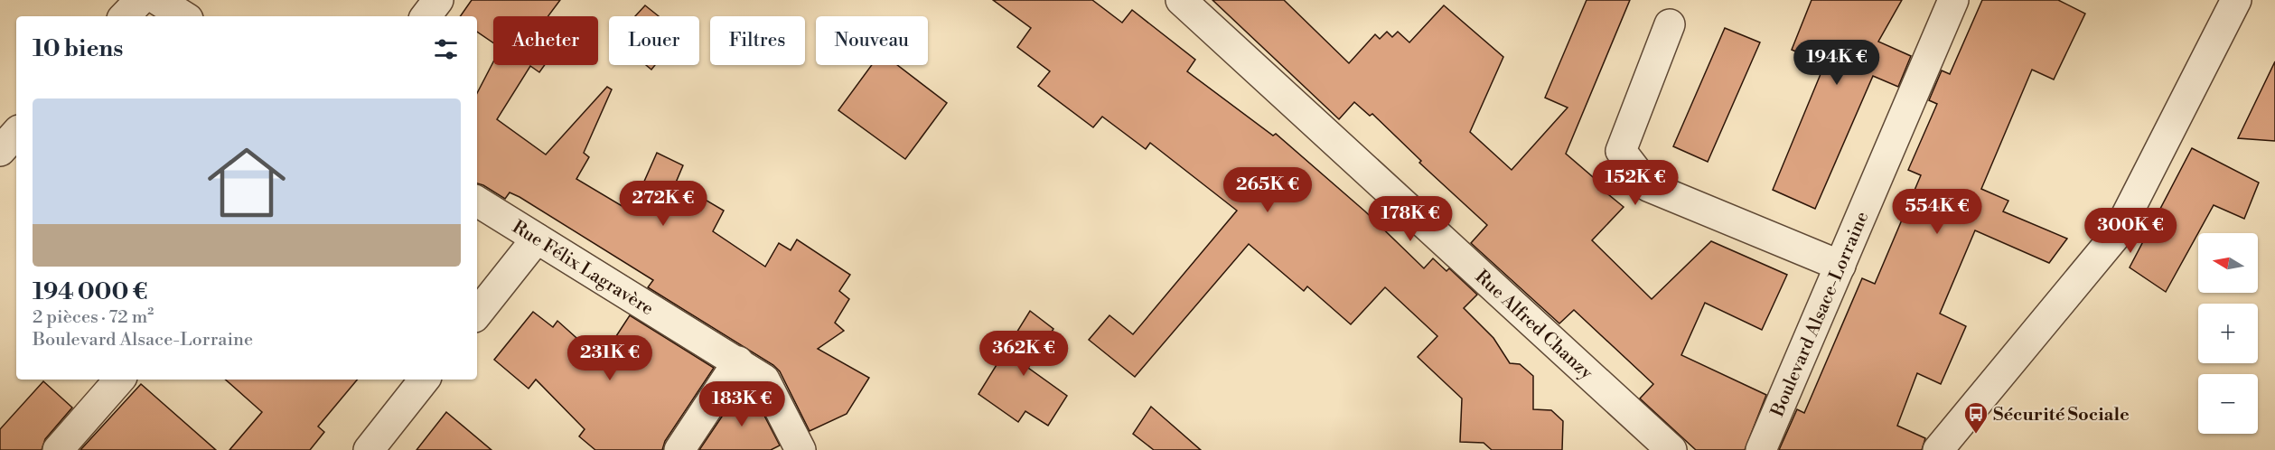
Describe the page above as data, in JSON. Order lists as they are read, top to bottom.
{
  "streets": {
    "street": ["Rue Félix Lagravère", "Boulevard Alsace-Lorraine", "Rue Alfred Chanzy"]
  },
  "places": {
    "bus stop": ["Sécurité Sociale"]
  },
  "north": "left",
  "page": {
    "chip": [
      "Acheter",
      "Louer",
      "Filtres",
      "Nouveau"
    ],
    "heading": "10 biens",
    "price": [
      "194K €",
      "152K €",
      "265K €",
      "272K €",
      "554K €",
      "178K €",
      "300K €",
      "362K €",
      "231K €",
      "183K €"
    ],
    "list": [
      {
        "name": "194 000 €",
        "note": "2 pièces · 72 m² · Boulevard Alsace-Lorraine"
      }
    ],
    "map_buttons": ["+", "−"]
  }
}
